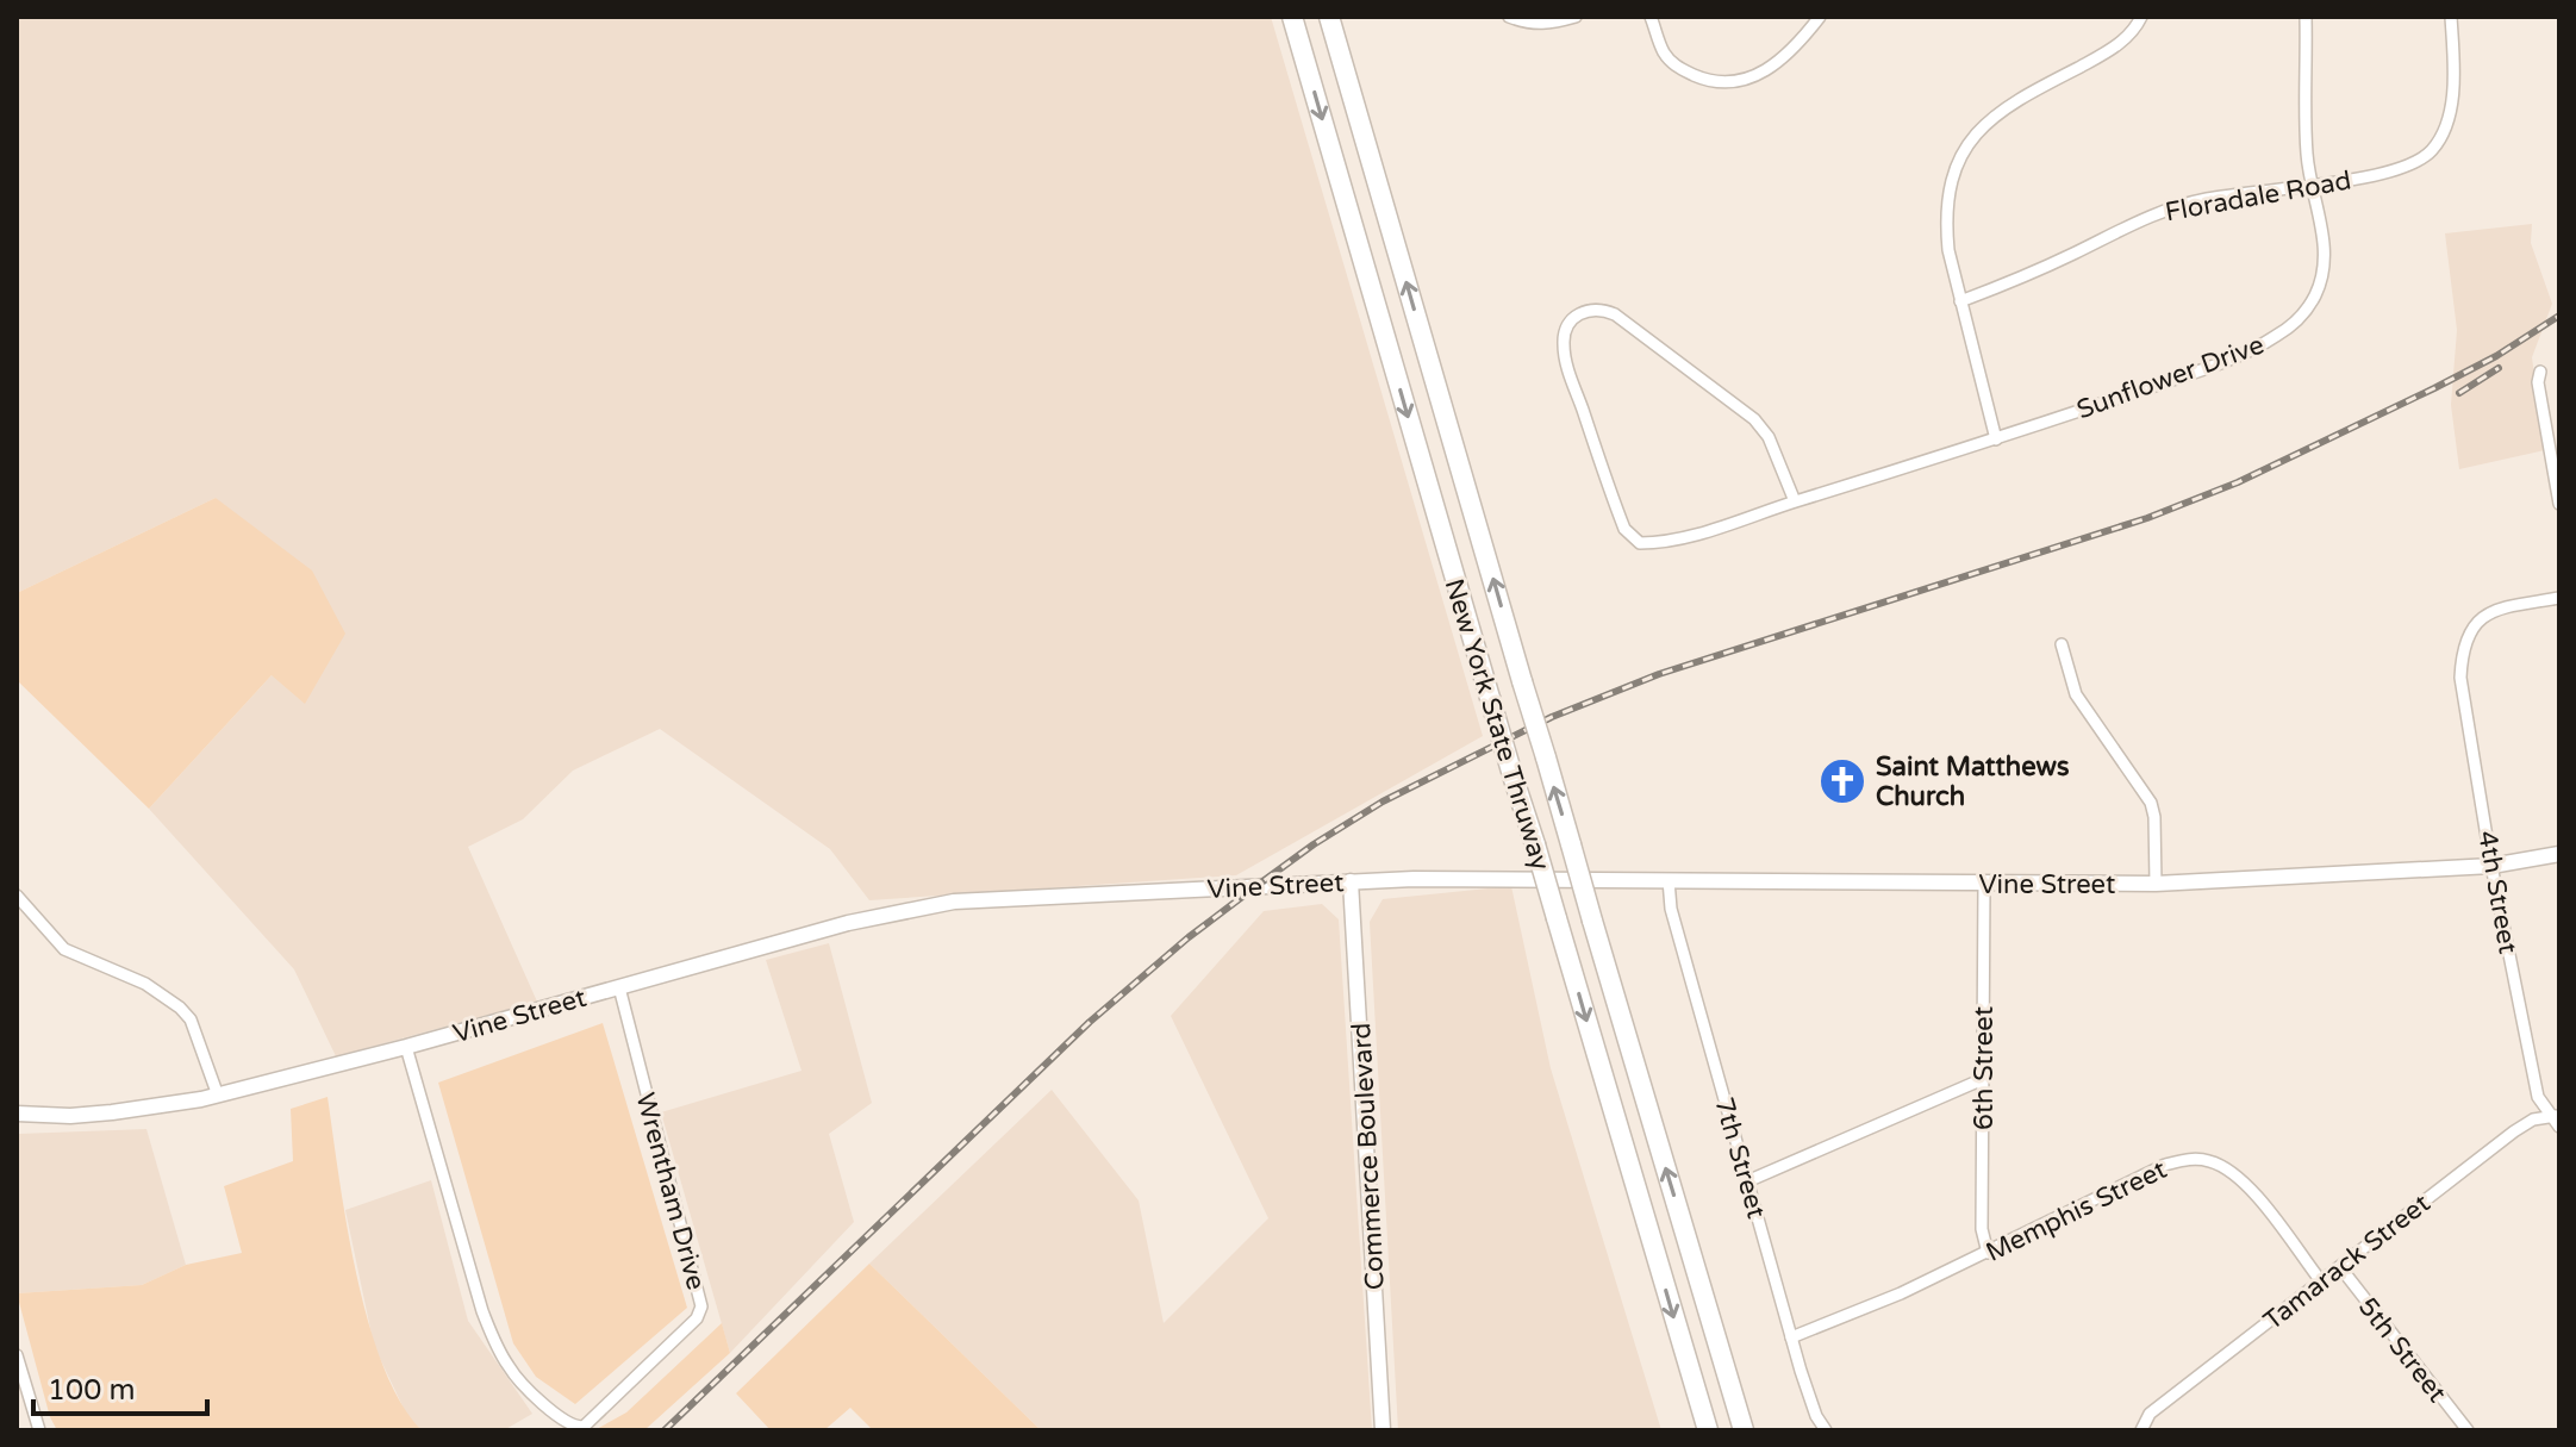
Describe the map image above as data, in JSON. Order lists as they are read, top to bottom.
{
  "streets": {
    "highway": ["New York State Thruway"],
    "street": [
      "Floradale Road",
      "Sunflower Drive",
      "Vine Street",
      "4th Street",
      "6th Street",
      "Commerce Boulevard",
      "7th Street",
      "Wrentham Drive",
      "Memphis Street",
      "Tamarack Street",
      "5th Street"
    ]
  },
  "crossings": [
    ["Floradale Road", "Sunflower Drive"],
    ["Vine Street", "4th Street"],
    ["Vine Street", "6th Street"],
    ["Vine Street", "Commerce Boulevard"],
    ["Vine Street", "7th Street"],
    ["Vine Street", "Wrentham Drive"],
    ["4th Street", "Tamarack Street"],
    ["6th Street", "Memphis Street"],
    ["7th Street", "Memphis Street"],
    ["Memphis Street", "Tamarack Street"],
    ["Tamarack Street", "5th Street"]
  ],
  "places": {
    "church": ["Saint Matthews Church"]
  },
  "scale_bar": "100 m"
}
